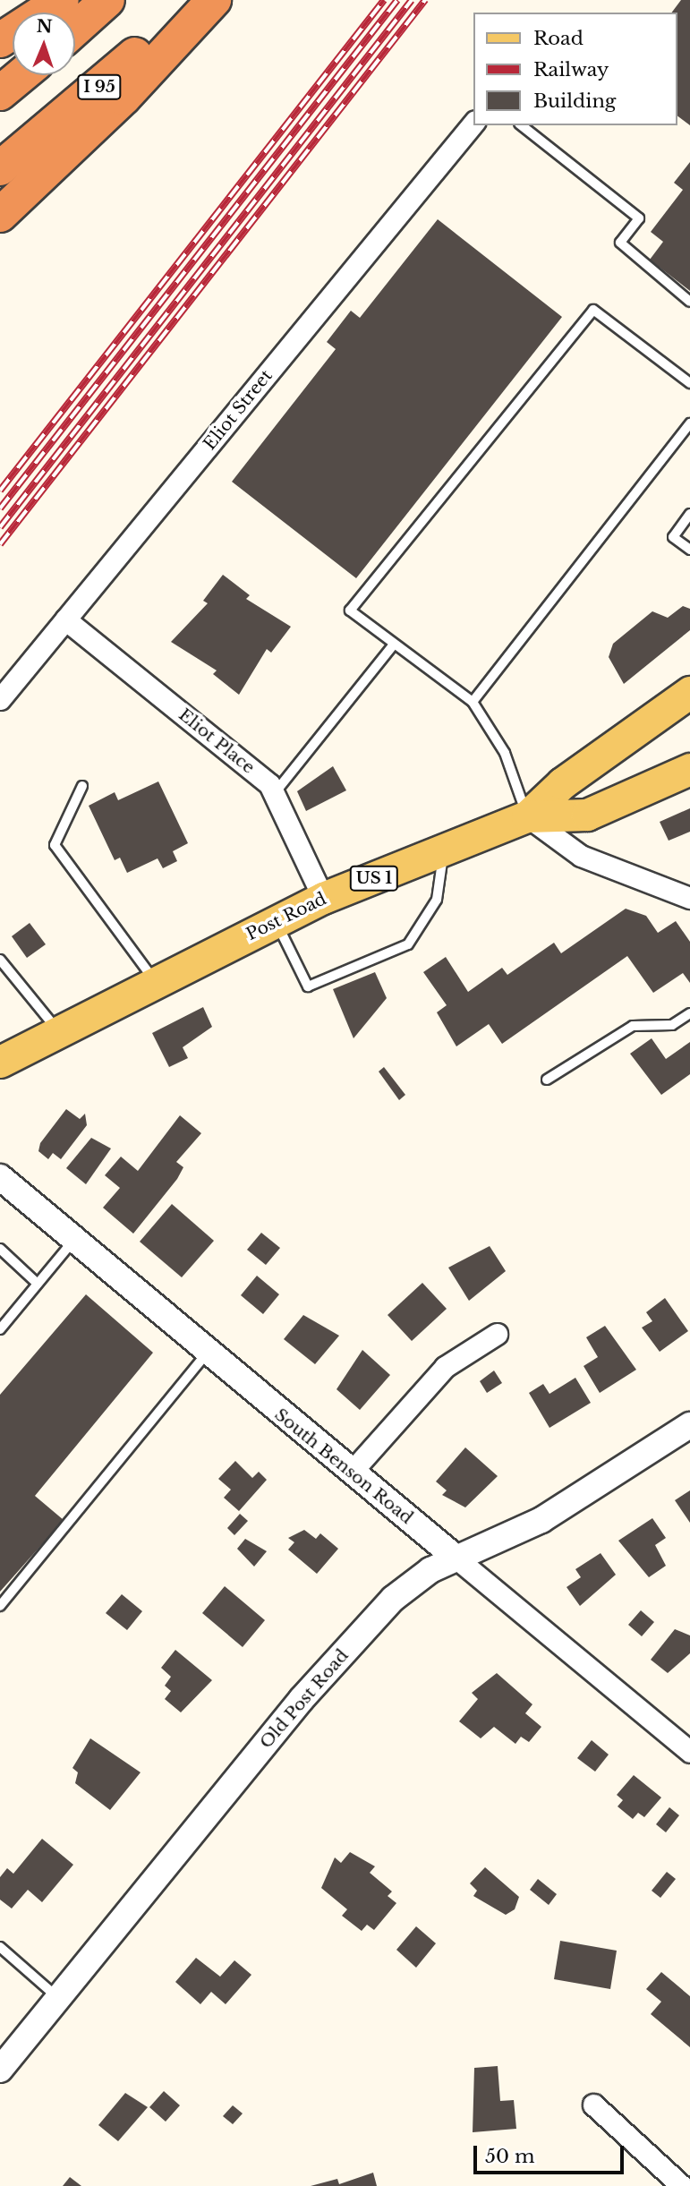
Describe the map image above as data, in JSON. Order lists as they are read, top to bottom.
{
  "streets": {
    "highway": ["I 95"],
    "main road": ["US 1", "Post Road"],
    "street": [
      "Eliot Street",
      "Eliot Place",
      "South Benson Road",
      "Old Post Road"
    ]
  },
  "crossings": [
    ["Eliot Street", "Eliot Place"],
    ["Eliot Place", "Post Road"],
    ["US 1", "Post Road"],
    ["South Benson Road", "Old Post Road"]
  ],
  "legend": ["Road", "Railway", "Building"],
  "scale_bar": "50 m",
  "north": "top"
}
